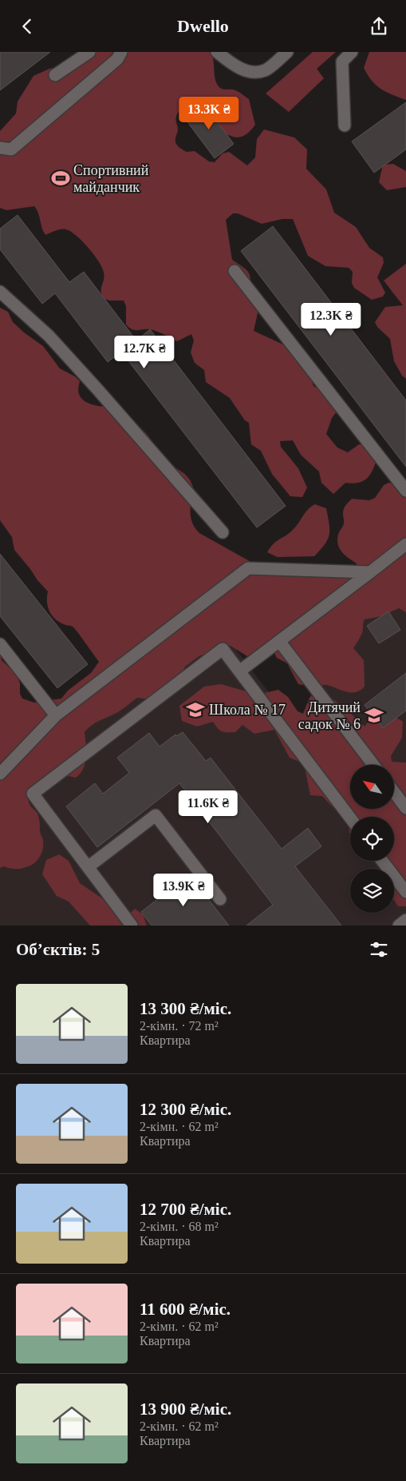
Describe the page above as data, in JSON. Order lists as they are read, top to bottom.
{
  "places": {
    "sports": ["Спортивний майданчик"],
    "school or university": ["Школа № 17", "Дитячий садок № 6"]
  },
  "north": "top left",
  "page": {
    "header": "Dwello",
    "price": [
      "13.3K ₴",
      "12.3K ₴",
      "12.7K ₴",
      "11.6K ₴",
      "13.9K ₴"
    ],
    "heading": "Об’єктів: 5",
    "list": [
      {
        "name": "13 300 ₴/міс.",
        "note": "2-кімн. · 72 m² · Квартира"
      },
      {
        "name": "12 300 ₴/міс.",
        "note": "2-кімн. · 62 m² · Квартира"
      },
      {
        "name": "12 700 ₴/міс.",
        "note": "2-кімн. · 68 m² · Квартира"
      },
      {
        "name": "11 600 ₴/міс.",
        "note": "2-кімн. · 62 m² · Квартира"
      },
      {
        "name": "13 900 ₴/міс.",
        "note": "2-кімн. · 62 m² · Квартира"
      }
    ]
  }
}
